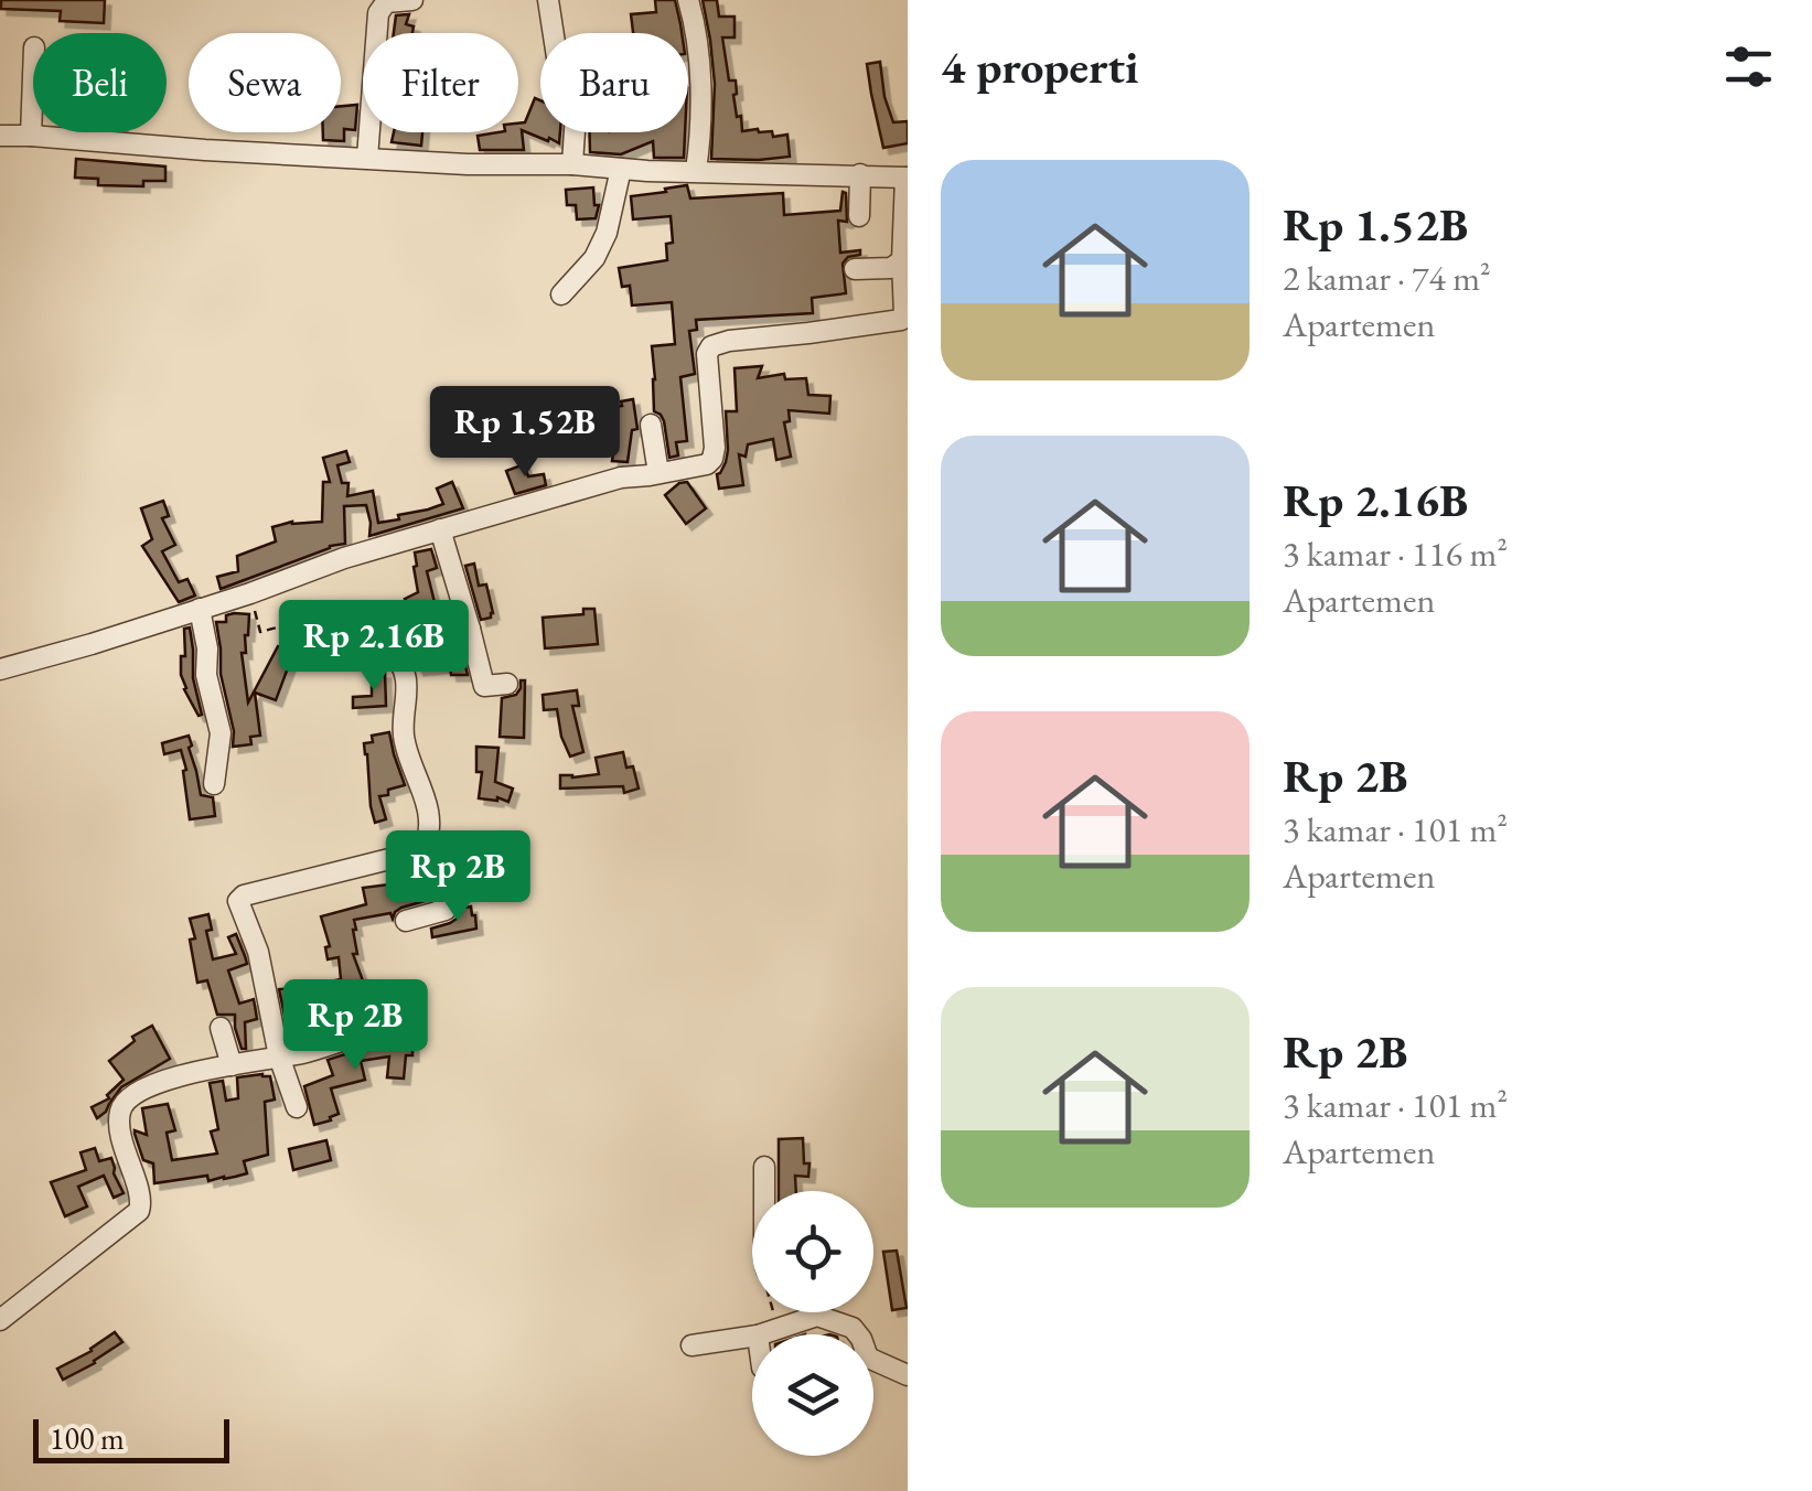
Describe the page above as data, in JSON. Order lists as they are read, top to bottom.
{
  "scale_bar": "100 m",
  "page": {
    "heading": "4 properti",
    "chip": [
      "Beli",
      "Sewa",
      "Filter",
      "Baru"
    ],
    "list": [
      {
        "name": "Rp 1.52B",
        "note": "2 kamar · 74 m² · Apartemen"
      },
      {
        "name": "Rp 2.16B",
        "note": "3 kamar · 116 m² · Apartemen"
      },
      {
        "name": "Rp 2B",
        "note": "3 kamar · 101 m² · Apartemen"
      },
      {
        "name": "Rp 2B",
        "note": "3 kamar · 101 m² · Apartemen"
      }
    ],
    "price": [
      "Rp 1.52B",
      "Rp 2.16B",
      "Rp 2B",
      "Rp 2B"
    ],
    "scale": "100 m"
  }
}
